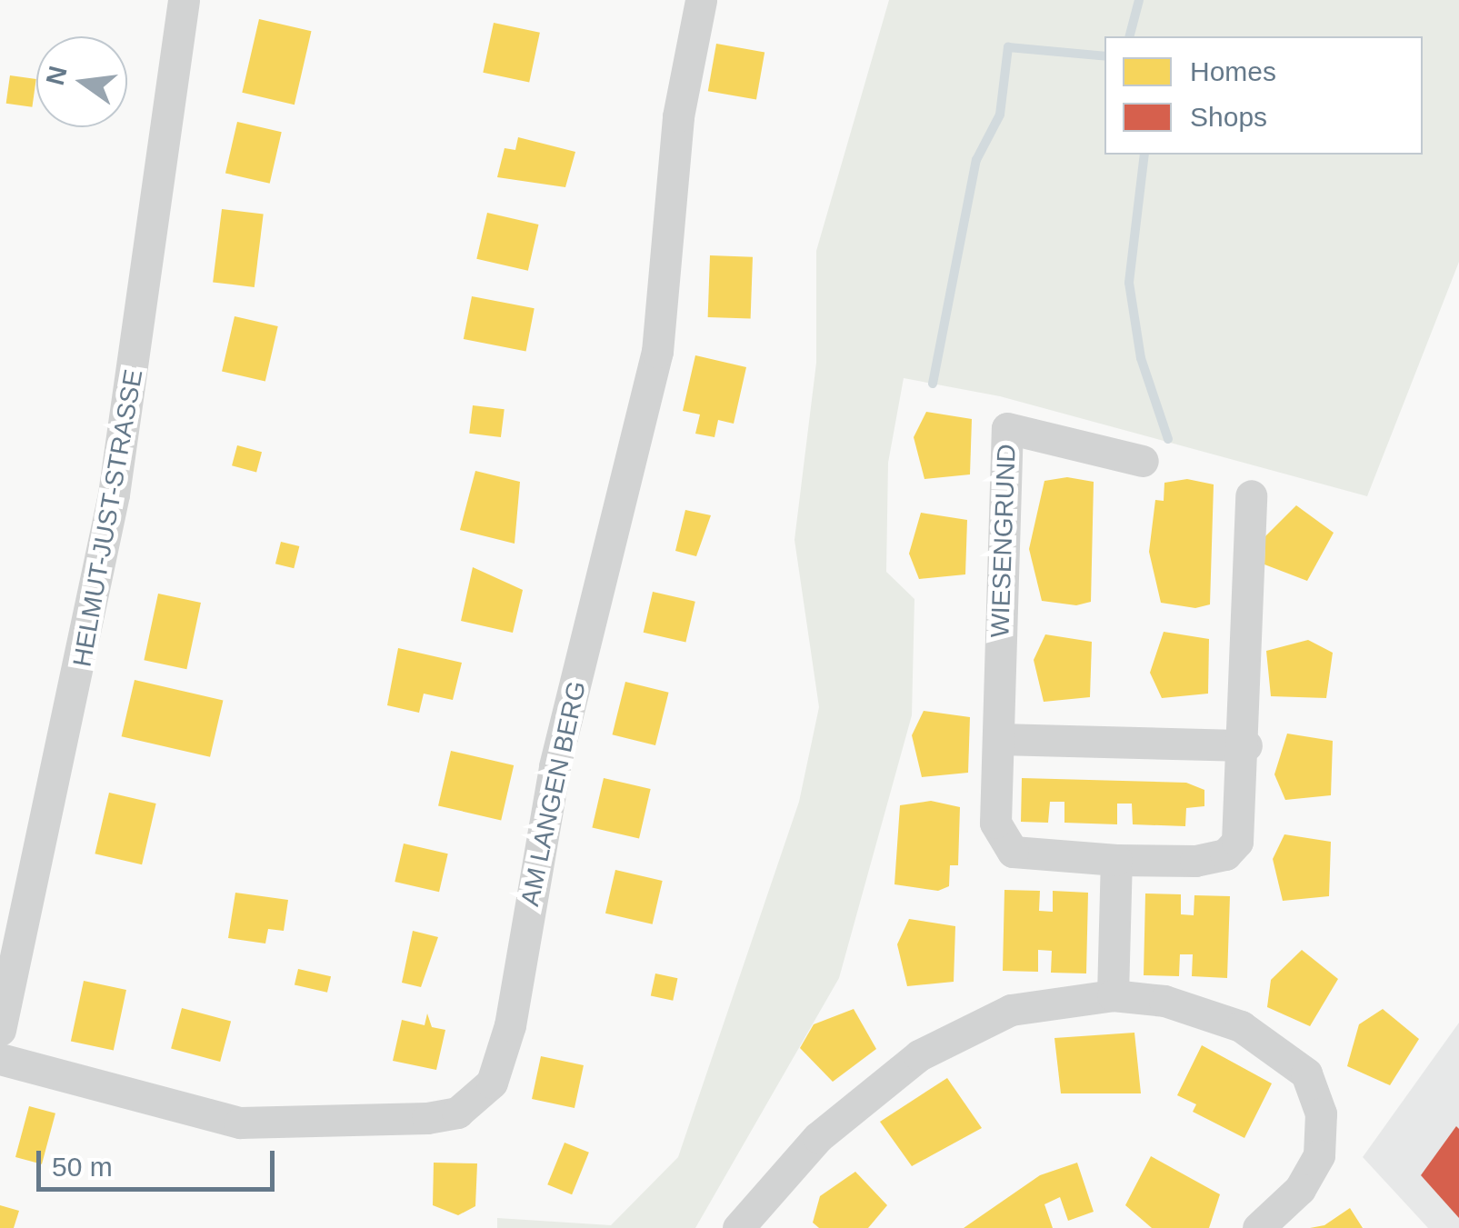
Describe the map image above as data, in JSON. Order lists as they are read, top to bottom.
{
  "streets": {
    "street": ["HELMUT-JUST-STRASSE", "WIESENGRUND", "AM LANGEN BERG"]
  },
  "legend": ["Homes", "Shops"],
  "scale_bar": "50 m",
  "north": "left"
}
